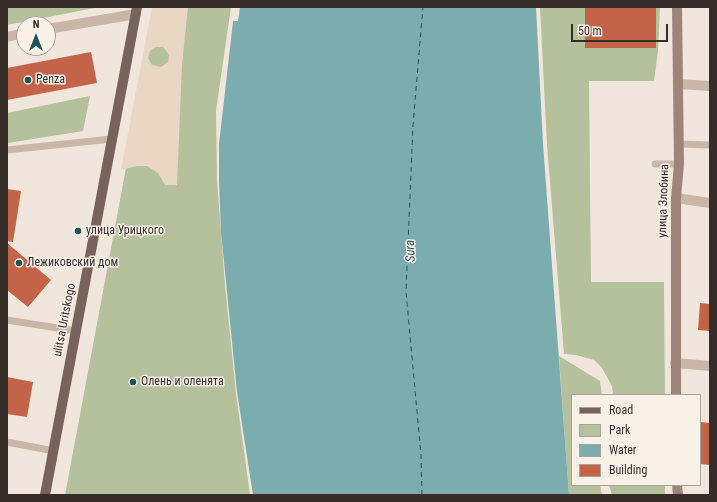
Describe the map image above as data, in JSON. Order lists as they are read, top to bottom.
{
  "streets": {
    "main road": ["улица Злобина", "ulitsa Uritskogo"]
  },
  "water": ["Sura"],
  "places": [
    "Penza",
    "улица Урицкого",
    "Лежиковский дом",
    "Олень и оленята"
  ],
  "legend": [
    "Road",
    "Park",
    "Water",
    "Building"
  ],
  "scale_bar": "50 m",
  "north": "top"
}
